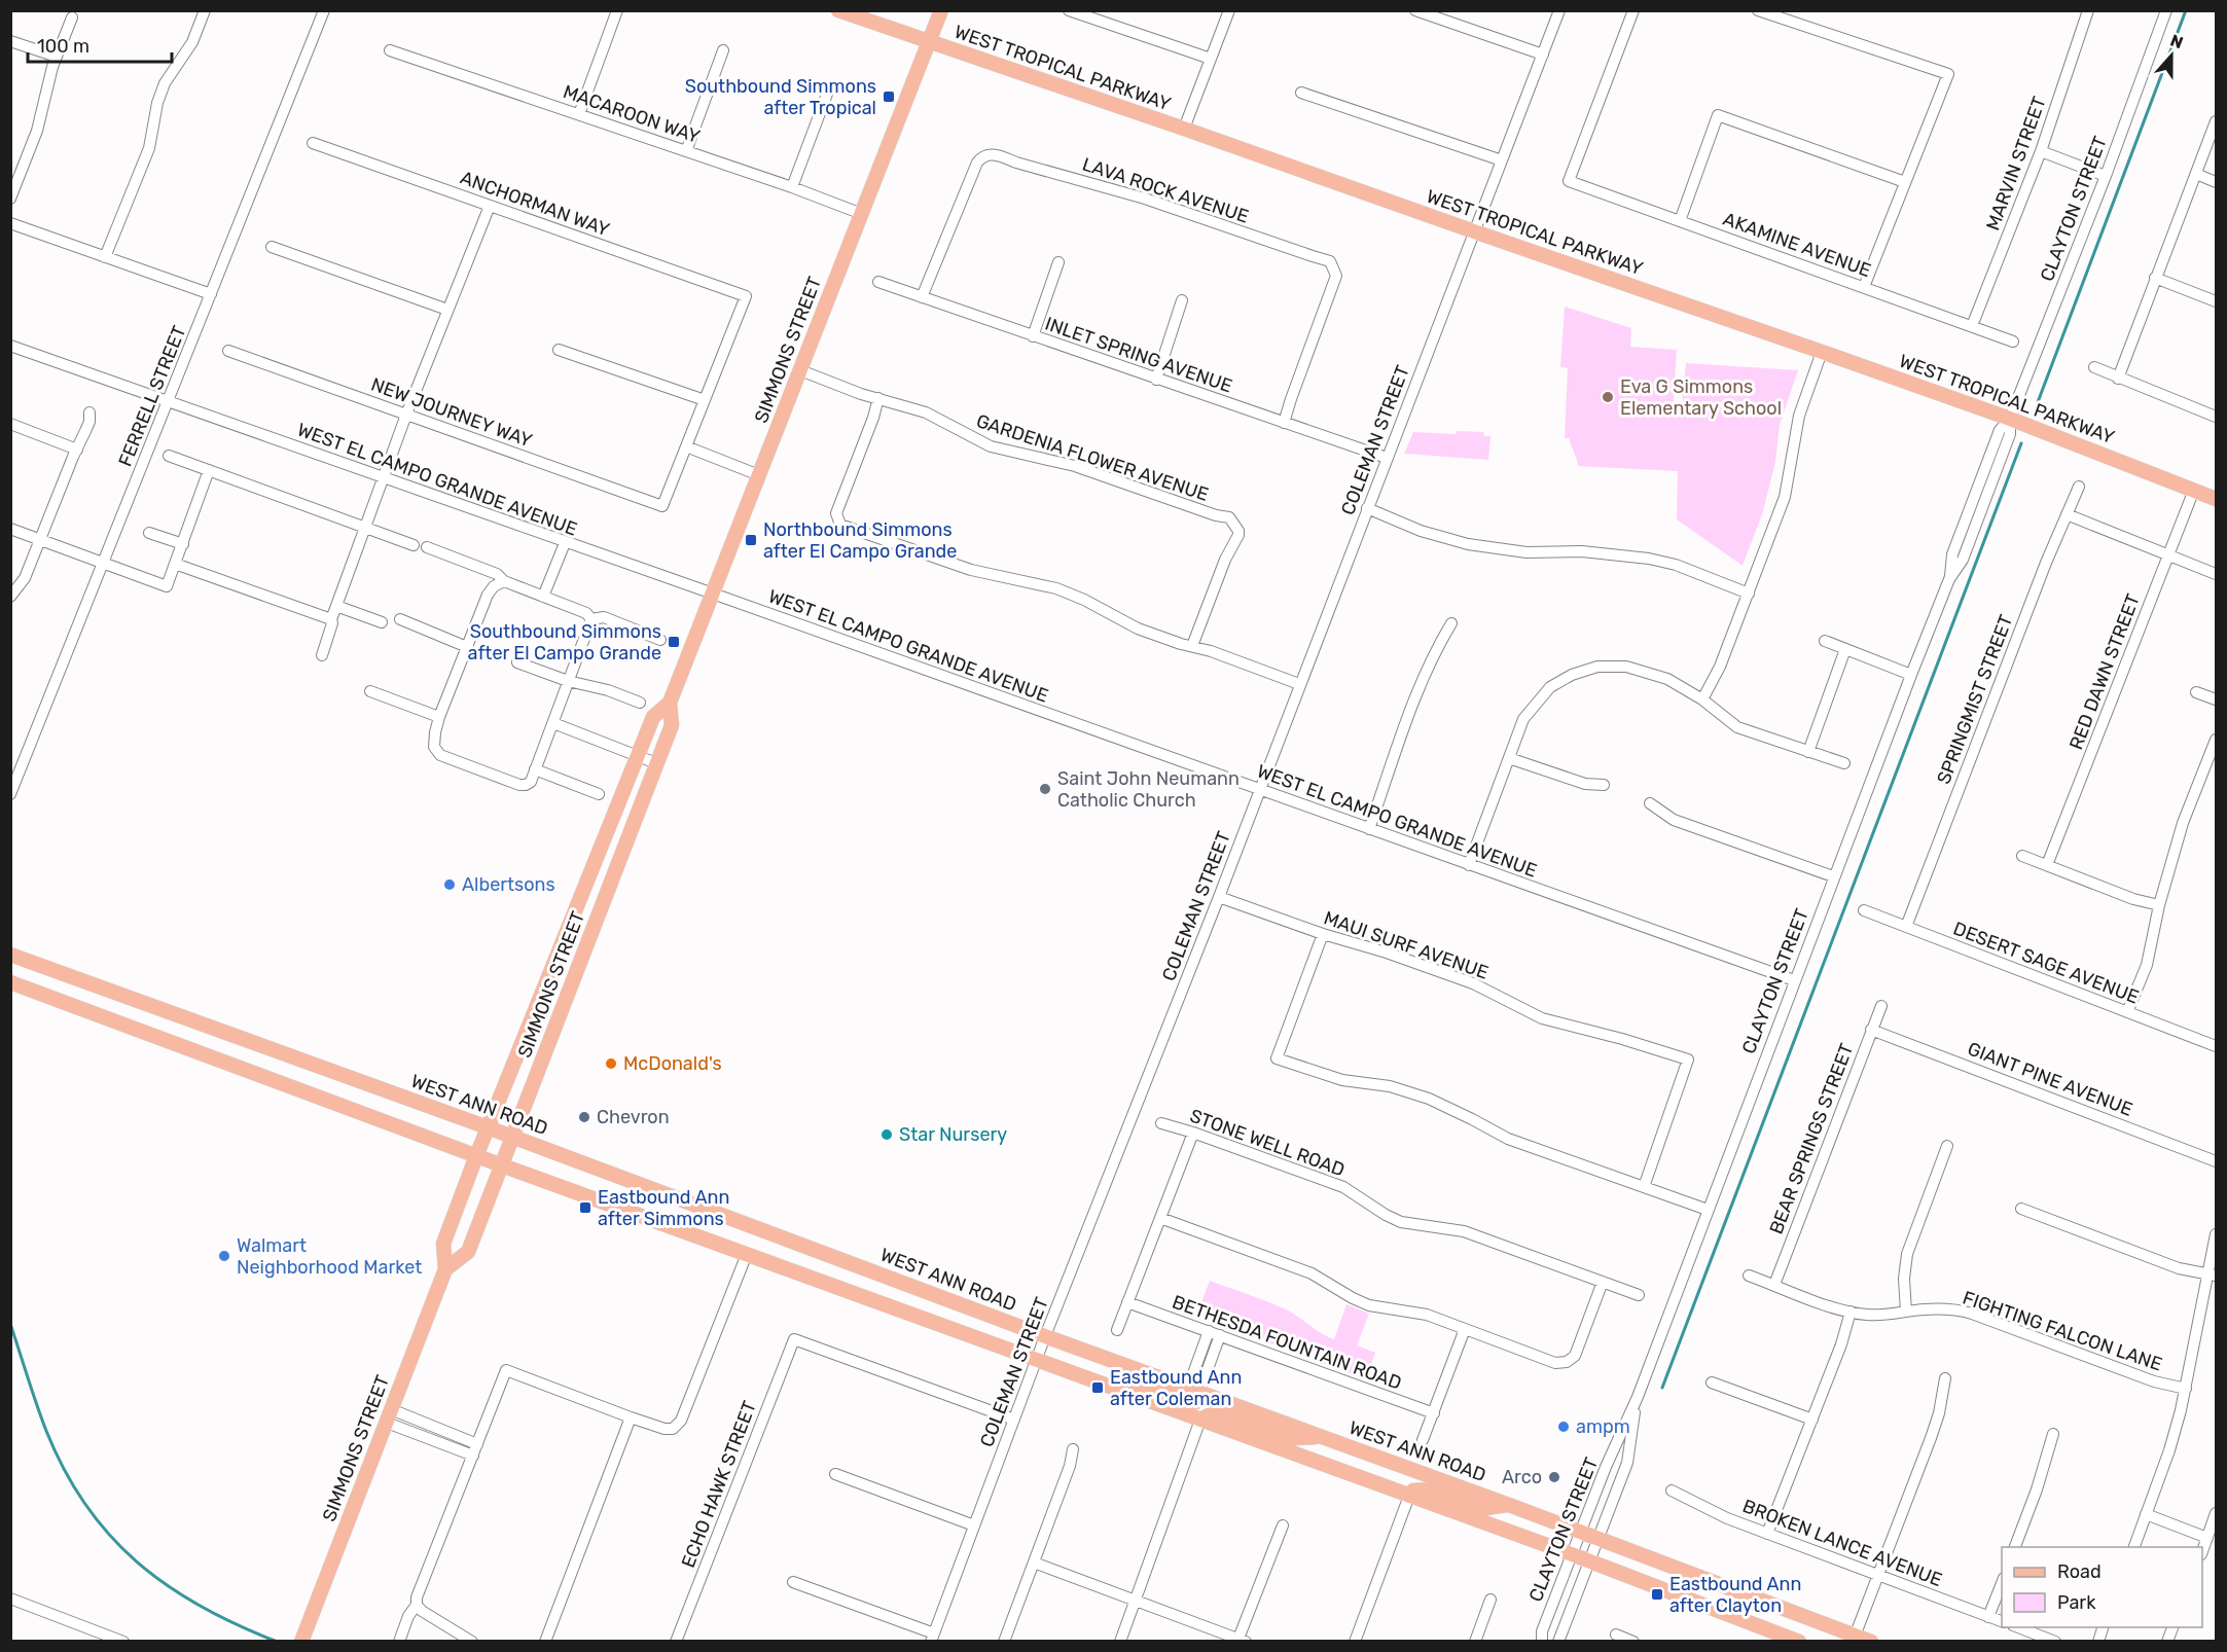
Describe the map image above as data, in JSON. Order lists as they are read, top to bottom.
{
  "streets": {
    "main road": ["WEST TROPICAL PARKWAY", "SIMMONS STREET", "WEST ANN ROAD"],
    "street": [
      "MACAROON WAY",
      "MARVIN STREET",
      "LAVA ROCK AVENUE",
      "ANCHORMAN WAY",
      "CLAYTON STREET",
      "AKAMINE AVENUE",
      "INLET SPRING AVENUE",
      "FERRELL STREET",
      "NEW JOURNEY WAY",
      "COLEMAN STREET",
      "GARDENIA FLOWER AVENUE",
      "WEST EL CAMPO GRANDE AVENUE",
      "RED DAWN STREET",
      "SPRINGMIST STREET",
      "MAUI SURF AVENUE",
      "DESERT SAGE AVENUE",
      "GIANT PINE AVENUE",
      "BEAR SPRINGS STREET",
      "STONE WELL ROAD",
      "FIGHTING FALCON LANE",
      "BETHESDA FOUNTAIN ROAD",
      "ECHO HAWK STREET",
      "BROKEN LANCE AVENUE"
    ]
  },
  "crossings": [
    ["WEST TROPICAL PARKWAY", "CLAYTON STREET"],
    ["WEST TROPICAL PARKWAY", "SIMMONS STREET"],
    ["WEST TROPICAL PARKWAY", "COLEMAN STREET"],
    ["WEST TROPICAL PARKWAY", "RED DAWN STREET"],
    ["MACAROON WAY", "SIMMONS STREET"],
    ["MARVIN STREET", "AKAMINE AVENUE"],
    ["LAVA ROCK AVENUE", "INLET SPRING AVENUE"],
    ["CLAYTON STREET", "WEST EL CAMPO GRANDE AVENUE"],
    ["CLAYTON STREET", "WEST ANN ROAD"],
    ["SIMMONS STREET", "GARDENIA FLOWER AVENUE"],
    ["SIMMONS STREET", "WEST EL CAMPO GRANDE AVENUE"],
    ["SIMMONS STREET", "WEST ANN ROAD"],
    ["INLET SPRING AVENUE", "COLEMAN STREET"],
    ["FERRELL STREET", "WEST EL CAMPO GRANDE AVENUE"],
    ["COLEMAN STREET", "WEST EL CAMPO GRANDE AVENUE"],
    ["COLEMAN STREET", "MAUI SURF AVENUE"],
    ["COLEMAN STREET", "WEST ANN ROAD"],
    ["COLEMAN STREET", "ECHO HAWK STREET"],
    ["SPRINGMIST STREET", "DESERT SAGE AVENUE"],
    ["GIANT PINE AVENUE", "BEAR SPRINGS STREET"],
    ["BEAR SPRINGS STREET", "FIGHTING FALCON LANE"]
  ],
  "places": {
    "transit": [
      "Southbound Simmons after Tropical",
      "Northbound Simmons after El Campo Grande",
      "Southbound Simmons after El Campo Grande",
      "Eastbound Ann after Simmons",
      "Eastbound Ann after Coleman",
      "Eastbound Ann after Clayton"
    ],
    "other": [
      "Eva G Simmons Elementary School",
      "Saint John Neumann Catholic Church",
      "Albertsons",
      "McDonald's",
      "Chevron",
      "Star Nursery",
      "Walmart Neighborhood Market",
      "ampm",
      "Arco"
    ]
  },
  "legend": ["Road", "Park"],
  "scale_bar": "100 m",
  "north": "top"
}
